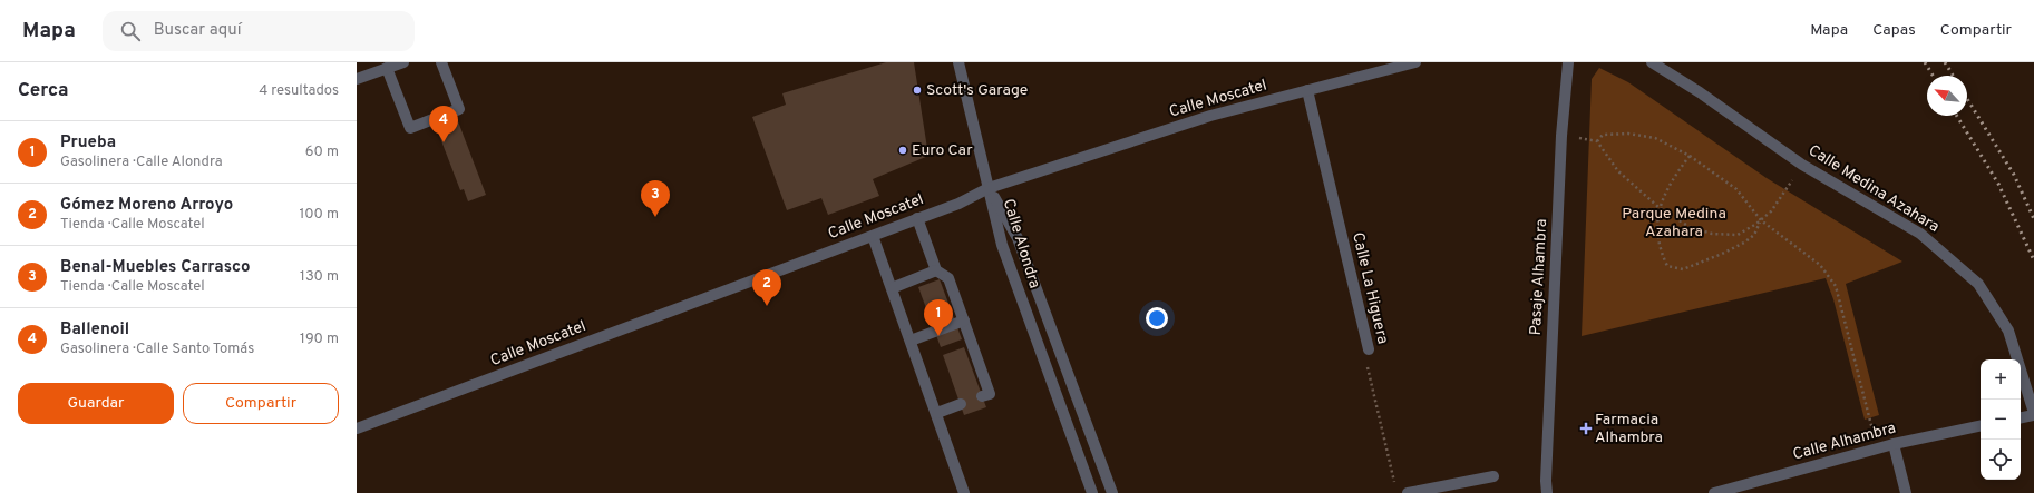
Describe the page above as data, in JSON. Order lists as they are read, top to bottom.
{
  "streets": {
    "street": [
      "Calle Moscatel",
      "Calle Medina Azahara",
      "Calle Alondra",
      "Pasaje Alhambra",
      "Calle La Higuera",
      "Calle Alhambra"
    ]
  },
  "crossings": [
    ["Calle Moscatel", "Calle Alondra"],
    ["Calle Moscatel", "Calle La Higuera"]
  ],
  "parks": ["Parque Medina Azahara"],
  "places": {
    "other": ["Scott's Garage", "Euro Car"],
    "health": ["Farmacia Alhambra"]
  },
  "north": "top left",
  "page": {
    "header": "Mapa",
    "search": "Buscar aquí",
    "nav": ["Mapa", "Capas", "Compartir"],
    "heading": ["Cerca", "4 resultados"],
    "pins": [
      "4",
      "3",
      "2",
      "1"
    ],
    "list": [
      {
        "mark": "1",
        "name": "Prueba",
        "note": "Gasolinera · Calle Alondra",
        "value": "60 m"
      },
      {
        "mark": "2",
        "name": "Gómez Moreno Arroyo",
        "note": "Tienda · Calle Moscatel",
        "value": "100 m"
      },
      {
        "mark": "3",
        "name": "Benal-Muebles Carrasco",
        "note": "Tienda · Calle Moscatel",
        "value": "130 m"
      },
      {
        "mark": "4",
        "name": "Ballenoil",
        "note": "Gasolinera · Calle Santo Tomás",
        "value": "190 m"
      }
    ],
    "map_buttons": ["+", "−"],
    "buttons": ["Guardar", "Compartir"]
  }
}
